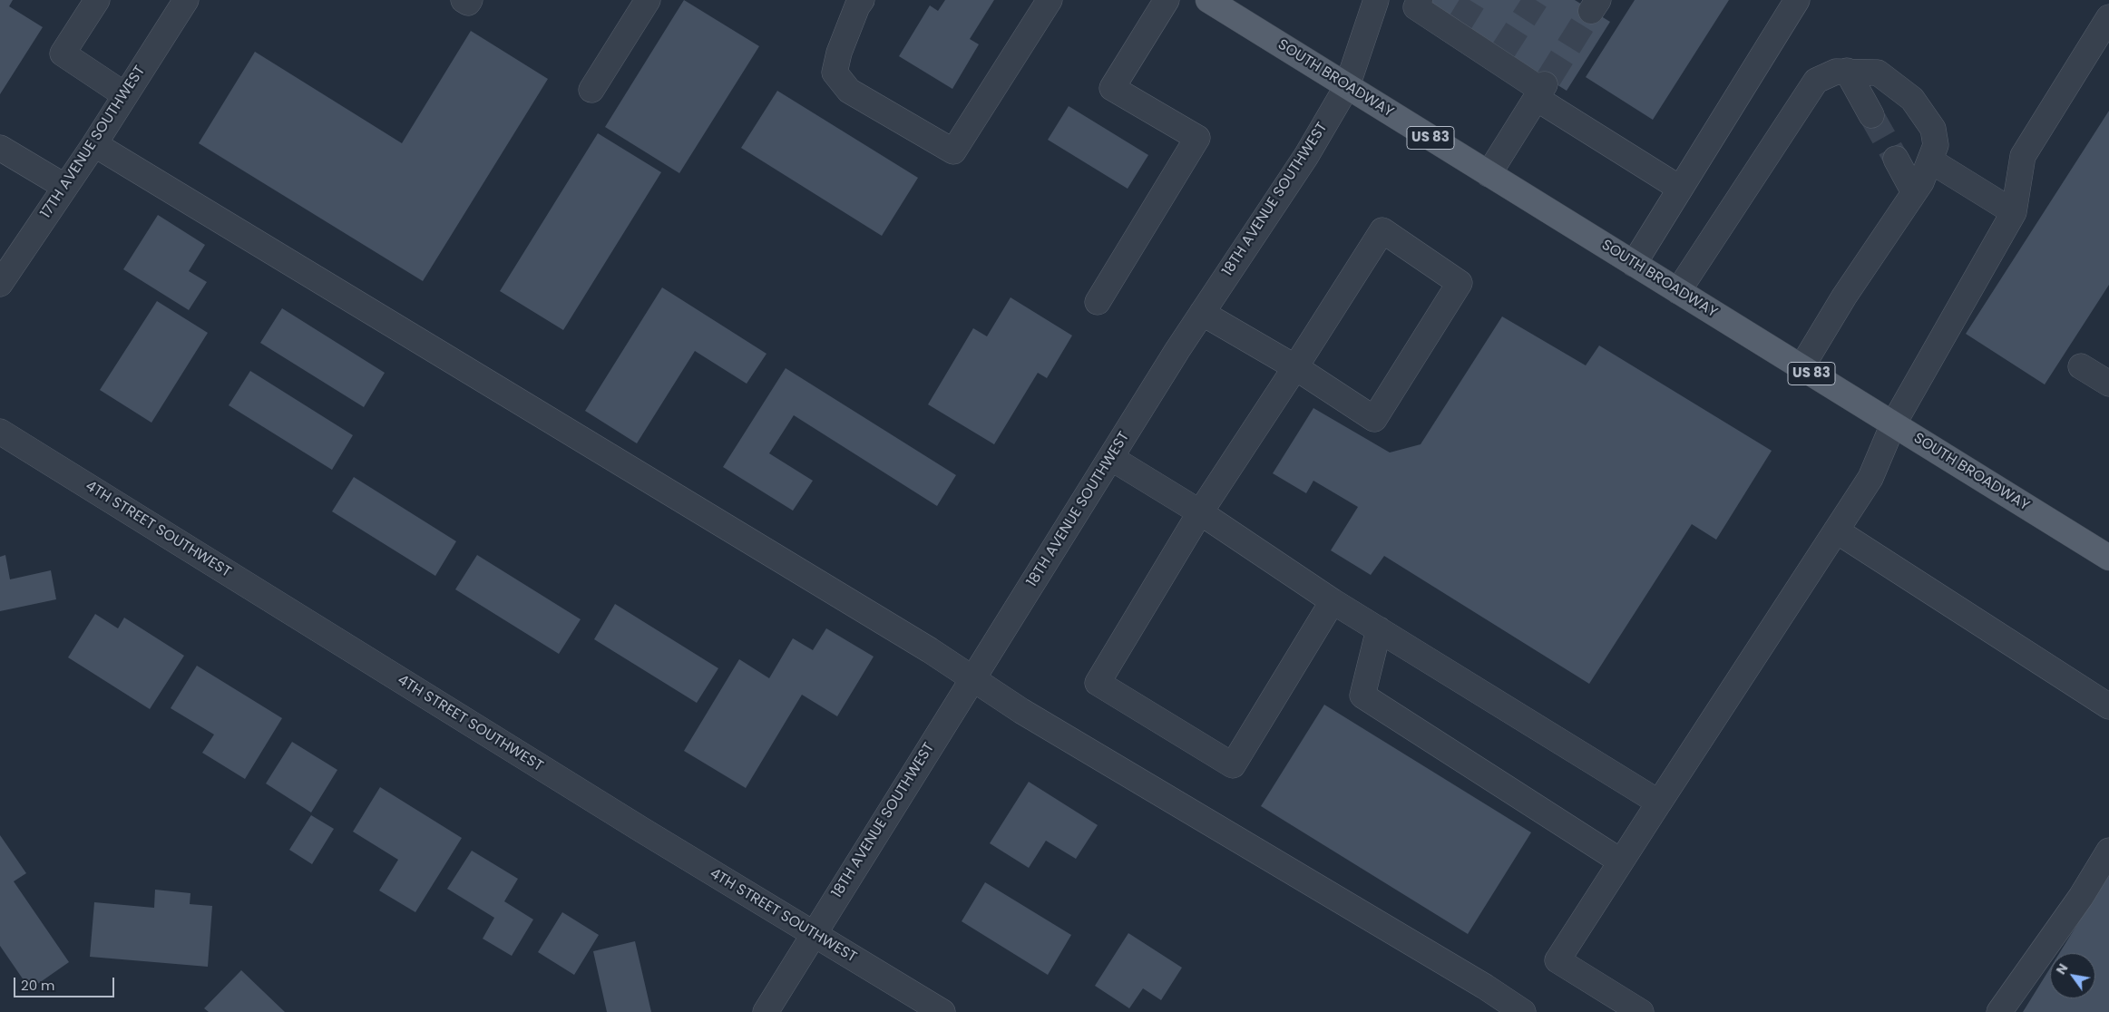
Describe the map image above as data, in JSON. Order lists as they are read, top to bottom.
{
  "streets": {
    "main road": ["SOUTH BROADWAY", "US 83"],
    "street": ["17TH AVENUE SOUTHWEST", "18TH AVENUE SOUTHWEST", "4TH STREET SOUTHWEST"]
  },
  "crossings": [
    ["SOUTH BROADWAY", "18TH AVENUE SOUTHWEST"],
    ["18TH AVENUE SOUTHWEST", "4TH STREET SOUTHWEST"]
  ],
  "scale_bar": "20 m",
  "north": "top left"
}
